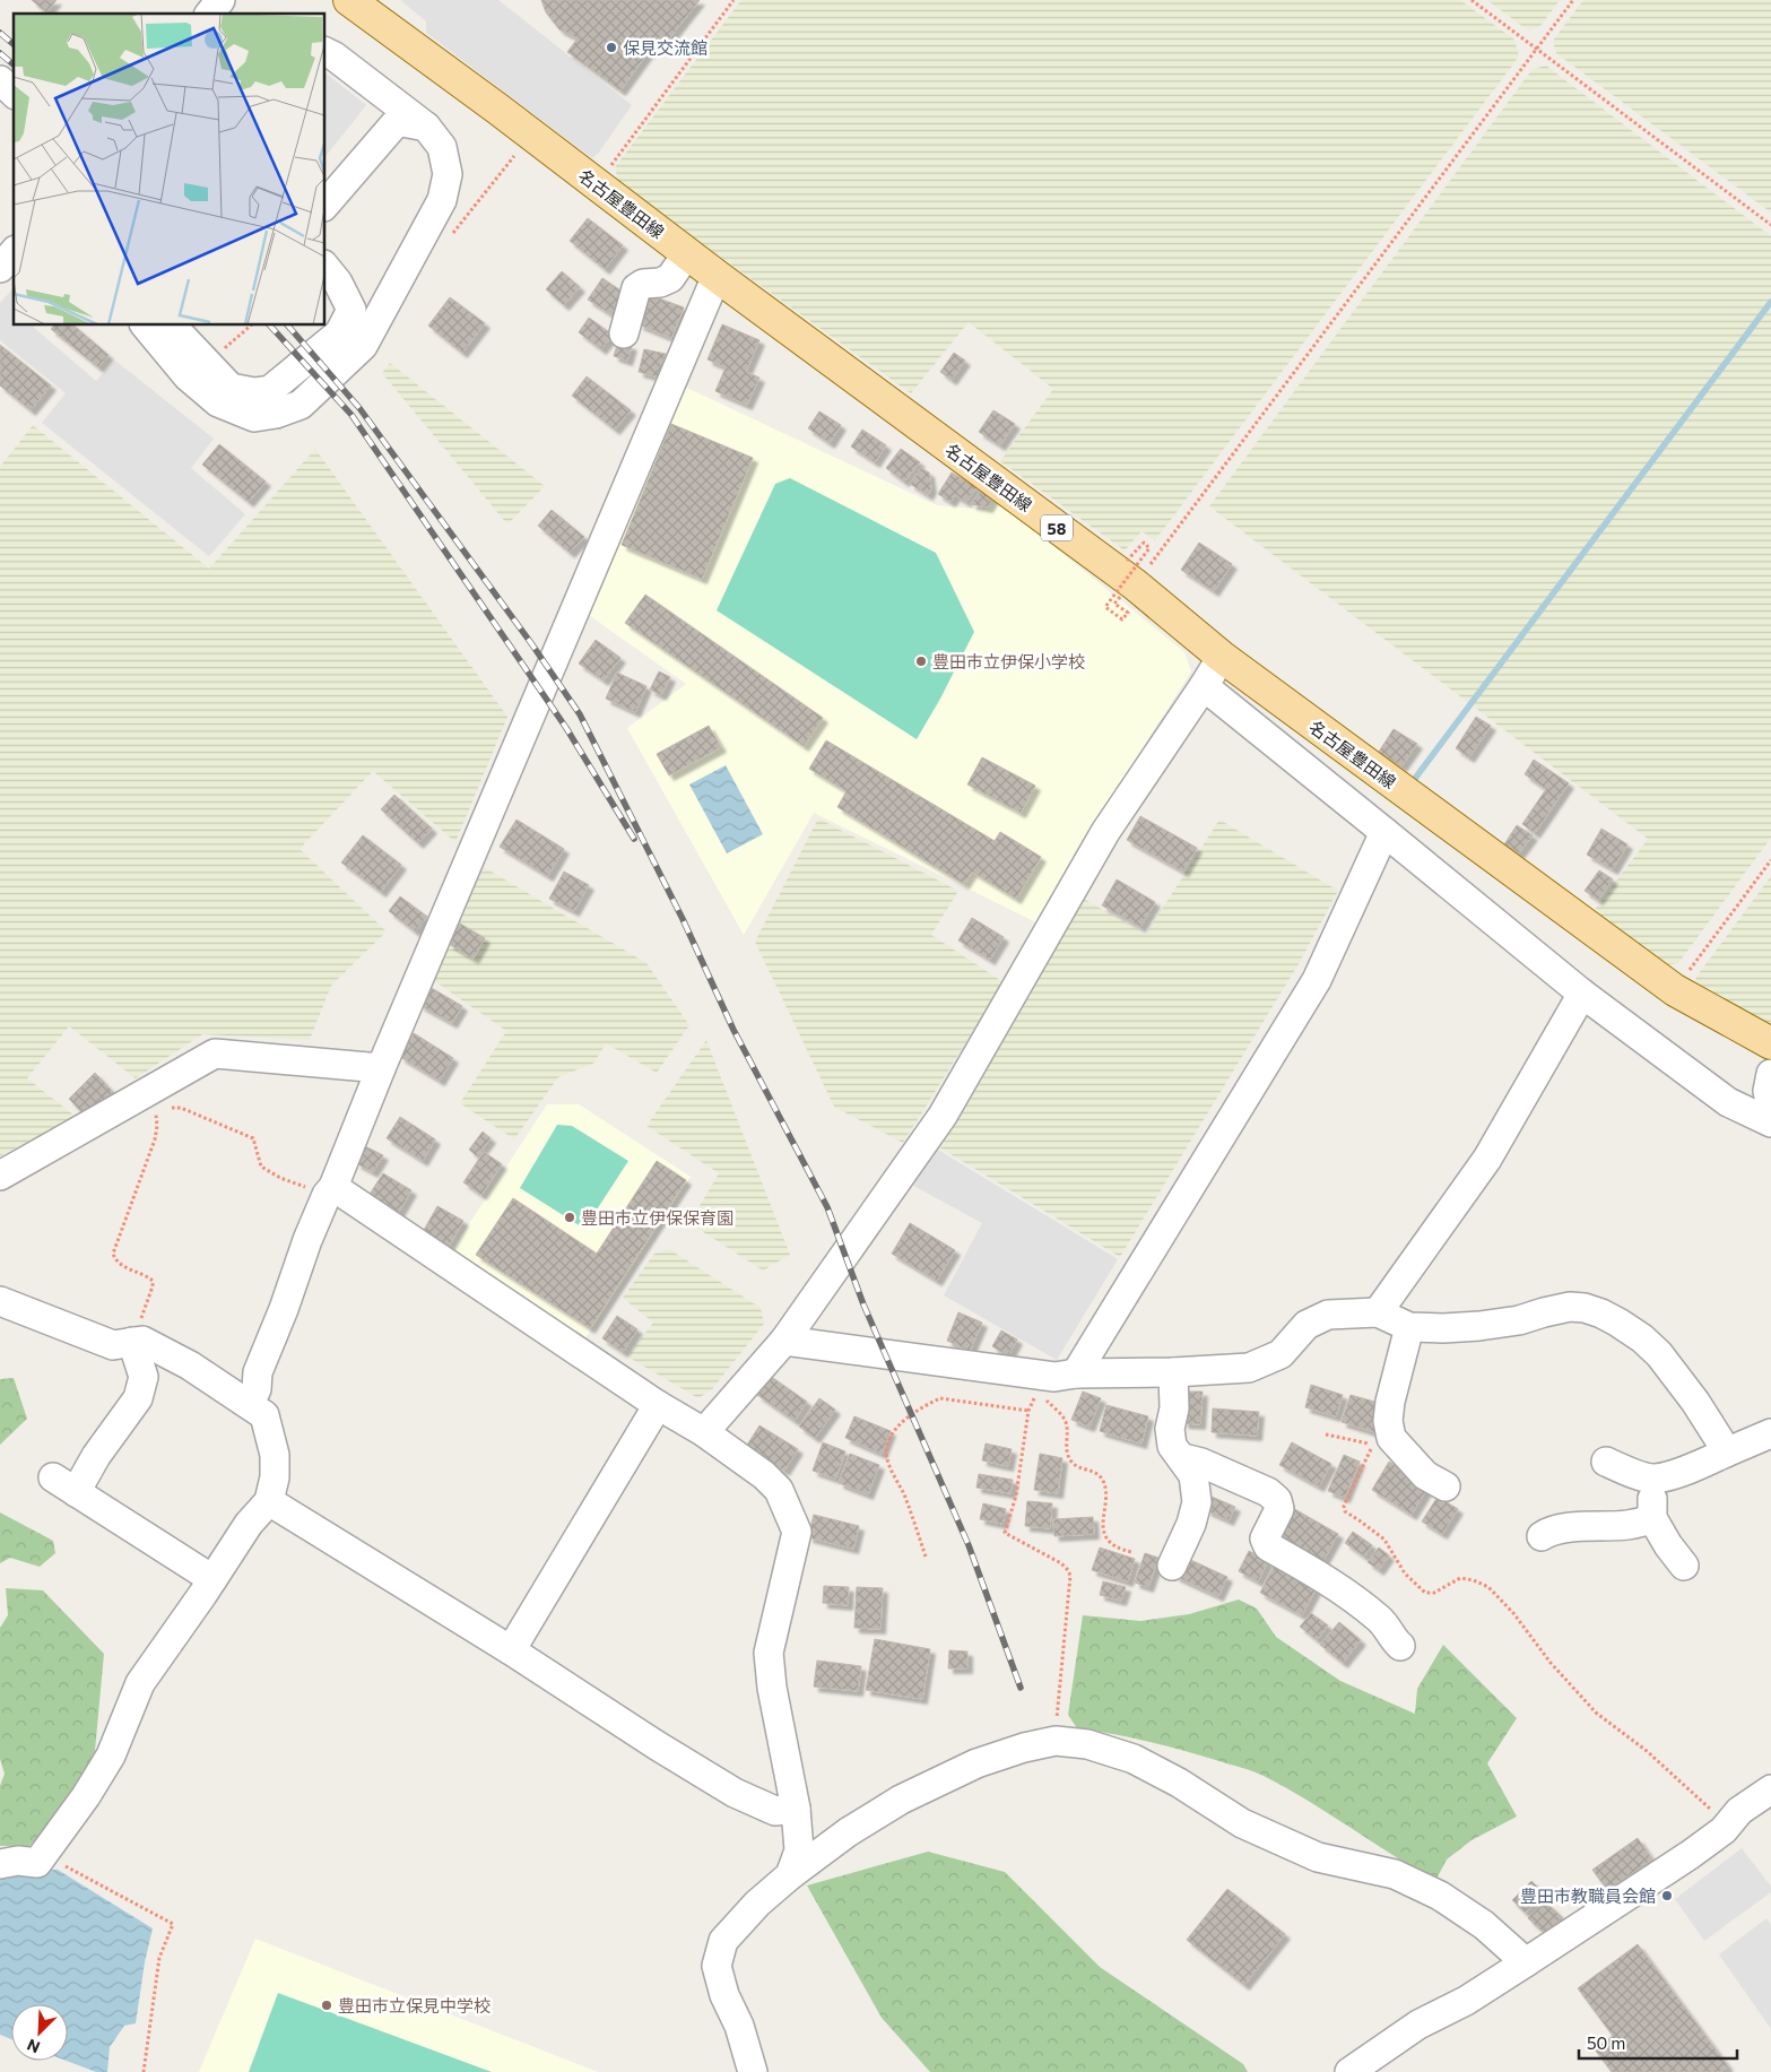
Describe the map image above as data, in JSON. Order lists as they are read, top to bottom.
{
  "streets": {
    "main road": ["名古屋豊田線", "58"]
  },
  "places": [
    "保見交流館",
    "豊田市立伊保小学校",
    "豊田市立伊保保育園",
    "豊田市教職員会館",
    "豊田市立保見中学校"
  ],
  "scale_bar": "50 m",
  "north": "bottom left"
}
